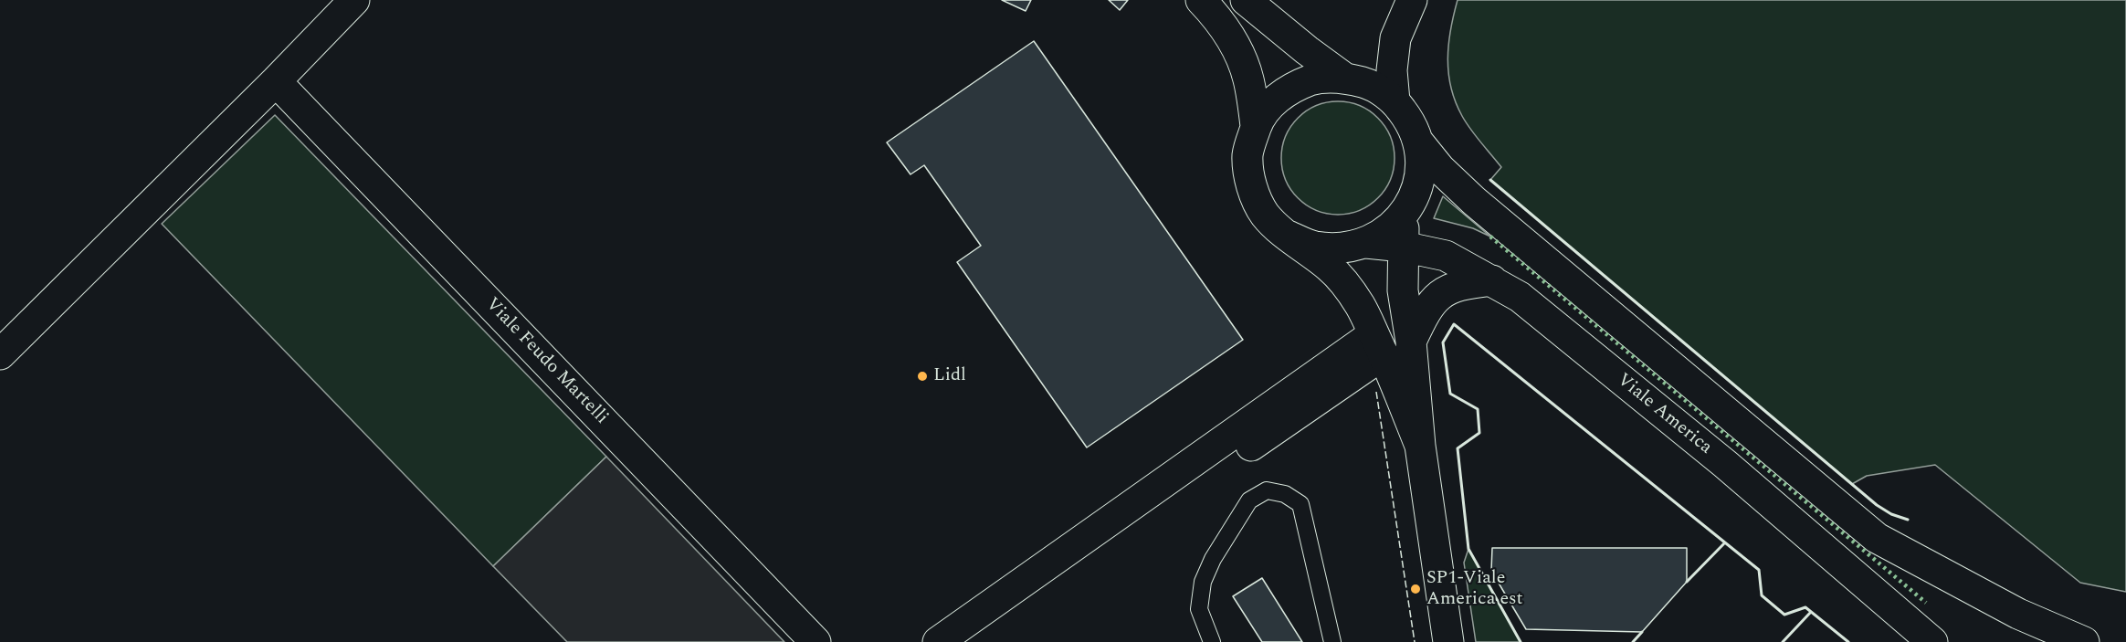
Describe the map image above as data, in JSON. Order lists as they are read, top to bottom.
{
  "streets": {
    "main road": ["Viale Feudo Martelli", "Viale America"]
  },
  "places": ["Lidl", "SP1-Viale America est"]
}
